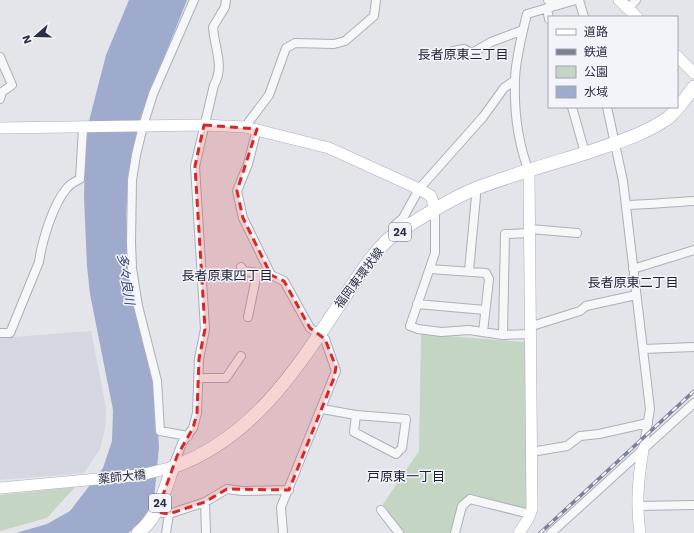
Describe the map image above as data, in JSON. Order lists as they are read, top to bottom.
{
  "streets": {
    "main road": ["24", "福岡東環状線"],
    "street": ["薬師大橋"]
  },
  "crossings": [
    ["24", "福岡東環状線"],
    ["24", "薬師大橋"],
    ["福岡東環状線", "薬師大橋"]
  ],
  "districts": [
    "長者原東三丁目",
    "長者原東四丁目",
    "長者原東二丁目",
    "戸原東一丁目"
  ],
  "water": ["多々良川"],
  "legend": [
    "道路",
    "鉄道",
    "公園",
    "水域"
  ],
  "north": "left"
}
